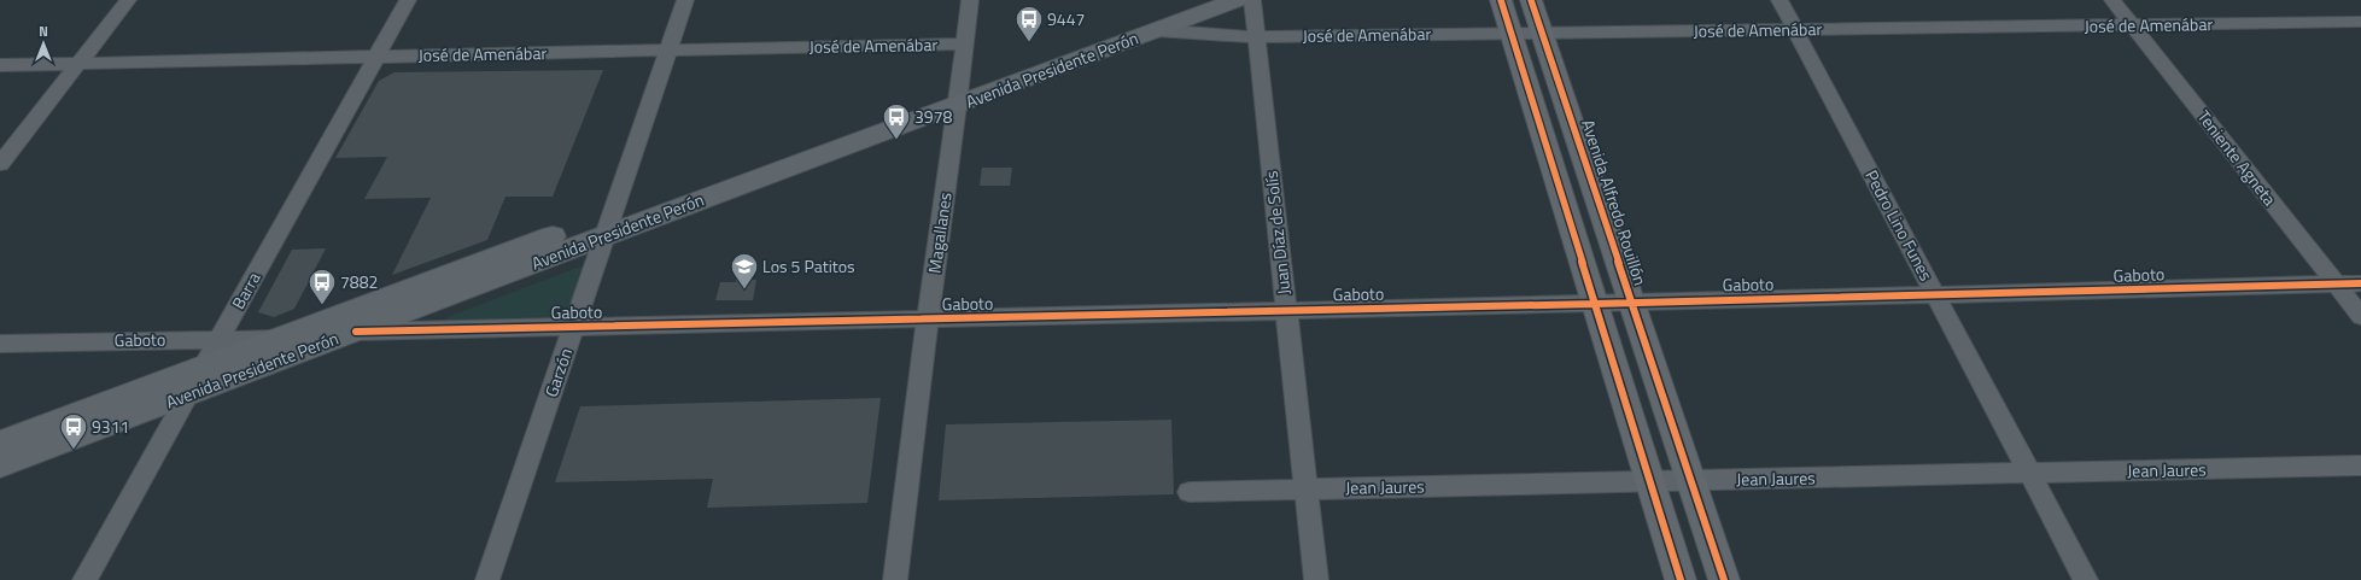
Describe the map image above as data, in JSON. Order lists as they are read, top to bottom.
{
  "streets": {
    "main road": ["Avenida Presidente Perón"],
    "street": [
      "José de Amenábar",
      "Teniente Agneta",
      "Avenida Alfredo Rouillón",
      "Pedro Lino Funes",
      "Magallanes",
      "Juan Díaz de Solís",
      "Gaboto",
      "Barra",
      "Garzón",
      "Jean Jaures"
    ]
  },
  "crossings": [
    ["José de Amenábar", "Avenida Presidente Perón"],
    ["José de Amenábar", "Teniente Agneta"],
    ["José de Amenábar", "Avenida Alfredo Rouillón"],
    ["José de Amenábar", "Pedro Lino Funes"],
    ["José de Amenábar", "Magallanes"],
    ["José de Amenábar", "Juan Díaz de Solís"],
    ["José de Amenábar", "Barra"],
    ["José de Amenábar", "Garzón"],
    ["Avenida Presidente Perón", "Magallanes"],
    ["Avenida Presidente Perón", "Gaboto"],
    ["Avenida Presidente Perón", "Barra"],
    ["Avenida Presidente Perón", "Garzón"],
    ["Teniente Agneta", "Gaboto"],
    ["Avenida Alfredo Rouillón", "Gaboto"],
    ["Avenida Alfredo Rouillón", "Jean Jaures"],
    ["Pedro Lino Funes", "Gaboto"],
    ["Pedro Lino Funes", "Jean Jaures"],
    ["Magallanes", "Gaboto"],
    ["Juan Díaz de Solís", "Gaboto"],
    ["Juan Díaz de Solís", "Jean Jaures"],
    ["Gaboto", "Barra"],
    ["Gaboto", "Garzón"]
  ],
  "places": {
    "bus stop": [
      "9447",
      "3978",
      "7882",
      "9311"
    ],
    "school or university": ["Los 5 Patitos"]
  },
  "north": "top"
}
